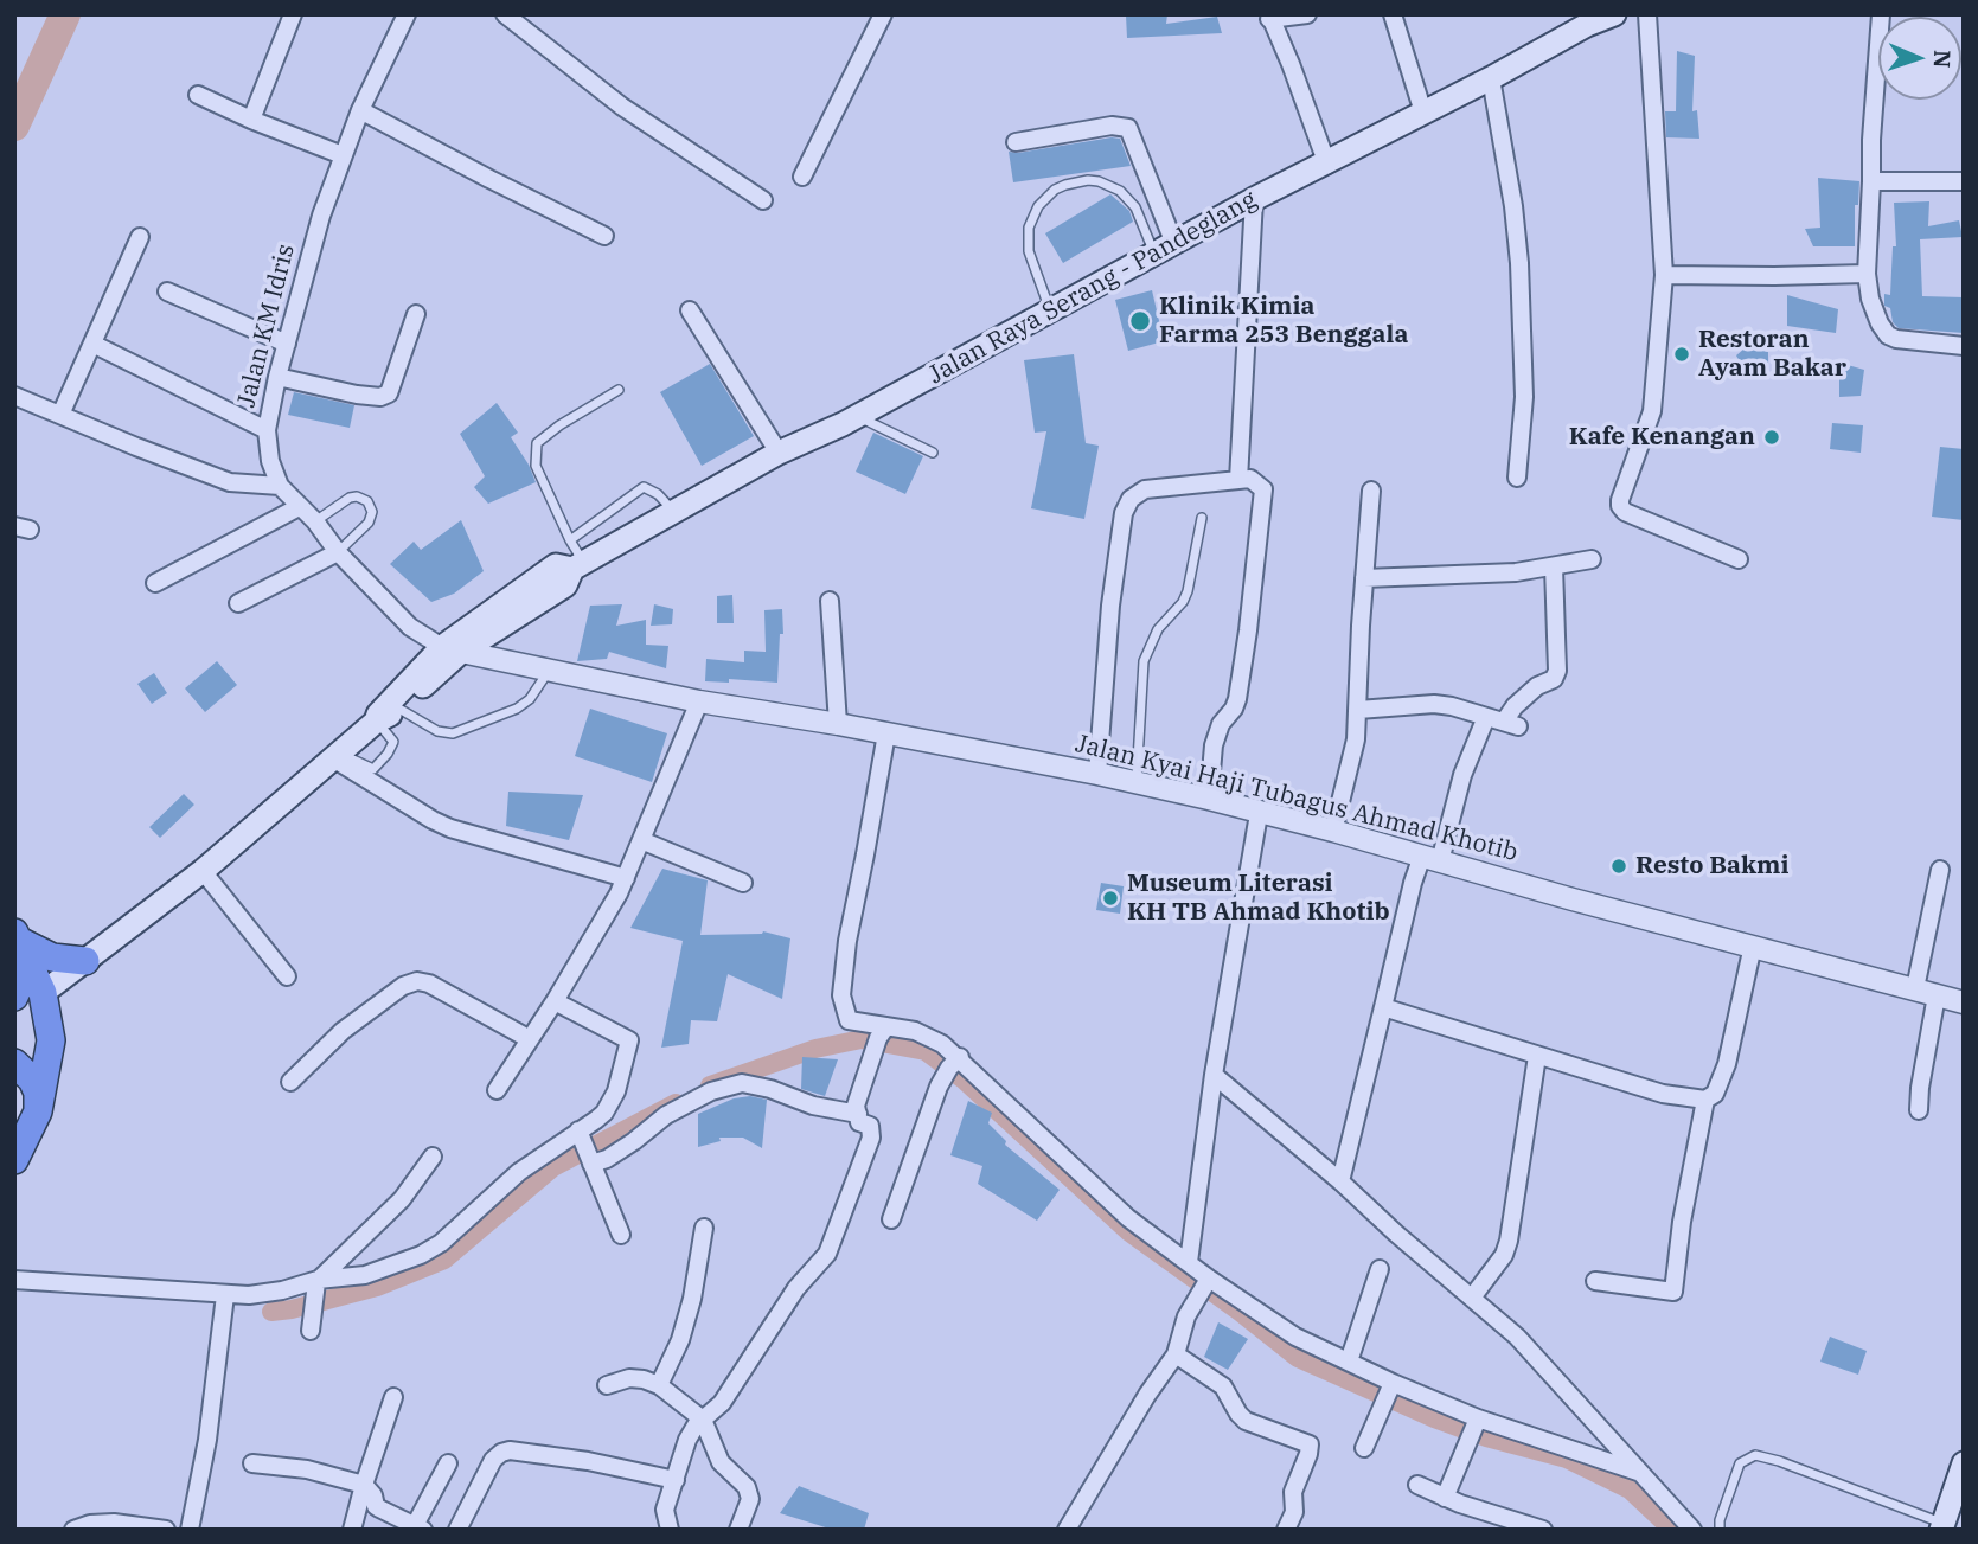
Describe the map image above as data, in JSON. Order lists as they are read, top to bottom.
{
  "streets": {
    "highway": ["Jalan Raya Serang - Pandeglang"],
    "street": ["Jalan KM Idris", "Jalan Kyai Haji Tubagus Ahmad Khotib"]
  },
  "crossings": [
    ["Jalan Raya Serang - Pandeglang", "Jalan KM Idris"],
    ["Jalan Raya Serang - Pandeglang", "Jalan Kyai Haji Tubagus Ahmad Khotib"],
    ["Jalan KM Idris", "Jalan Kyai Haji Tubagus Ahmad Khotib"]
  ],
  "places": [
    "Klinik Kimia Farma 253 Benggala",
    "Restoran Ayam Bakar",
    "Kafe Kenangan",
    "Resto Bakmi",
    "Museum Literasi KH TB Ahmad Khotib"
  ],
  "north": "right"
}
